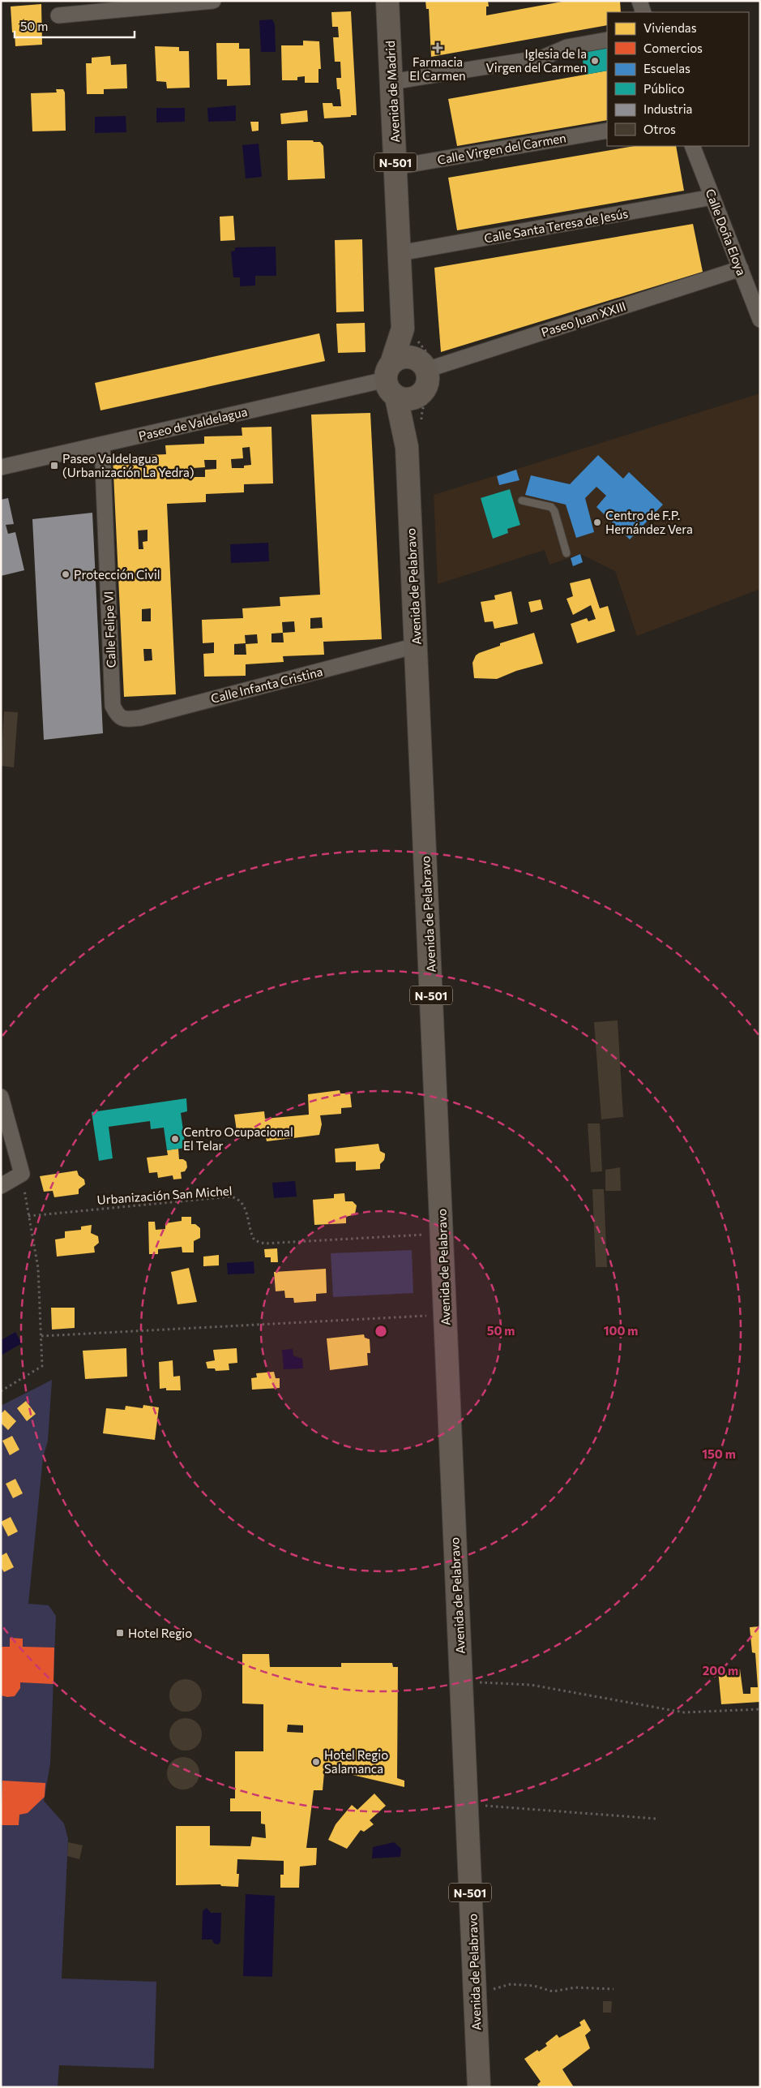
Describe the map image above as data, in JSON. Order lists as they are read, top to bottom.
{
  "streets": {
    "highway": ["Avenida de Madrid", "N-501", "Avenida de Pelabravo"],
    "street": [
      "Calle Virgen del Carmen",
      "Calle Santa Teresa de Jesús",
      "Calle Doña Eloya",
      "Paseo Juan XXIII",
      "Paseo de Valdelagua",
      "Calle Felipe VI",
      "Calle Infanta Cristina"
    ],
    "path": ["Urbanización San Michel"]
  },
  "crossings": [
    ["Avenida de Madrid", "Calle Virgen del Carmen"],
    ["Avenida de Madrid", "N-501"],
    ["Avenida de Madrid", "Calle Santa Teresa de Jesús"],
    ["Avenida de Madrid", "Paseo Juan XXIII"],
    ["Avenida de Madrid", "Paseo de Valdelagua"],
    ["Avenida de Madrid", "Avenida de Pelabravo"],
    ["N-501", "Paseo Juan XXIII"],
    ["N-501", "Paseo de Valdelagua"],
    ["N-501", "Avenida de Pelabravo"],
    ["Calle Santa Teresa de Jesús", "Calle Doña Eloya"],
    ["Calle Doña Eloya", "Paseo Juan XXIII"],
    ["Paseo de Valdelagua", "Avenida de Pelabravo"],
    ["Paseo de Valdelagua", "Calle Felipe VI"],
    ["Avenida de Pelabravo", "Calle Infanta Cristina"],
    ["Avenida de Pelabravo", "Urbanización San Michel"],
    ["Calle Felipe VI", "Calle Infanta Cristina"]
  ],
  "places": {
    "health": ["Farmacia El Carmen"],
    "other": [
      "Iglesia de la Virgen del Carmen",
      "Centro de F.P. Hernández Vera",
      "Protección Civil",
      "Centro Ocupacional El Telar",
      "Hotel Regio Salamanca"
    ],
    "transit": ["Paseo Valdelagua (Urbanización La Yedra)", "Hotel Regio"]
  },
  "legend": [
    "Viviendas",
    "Comercios",
    "Escuelas",
    "Público",
    "Industria",
    "Otros"
  ],
  "scale_bar": "50 m",
  "rings": [
    "50 m",
    "100 m",
    "150 m",
    "200 m"
  ]
}
